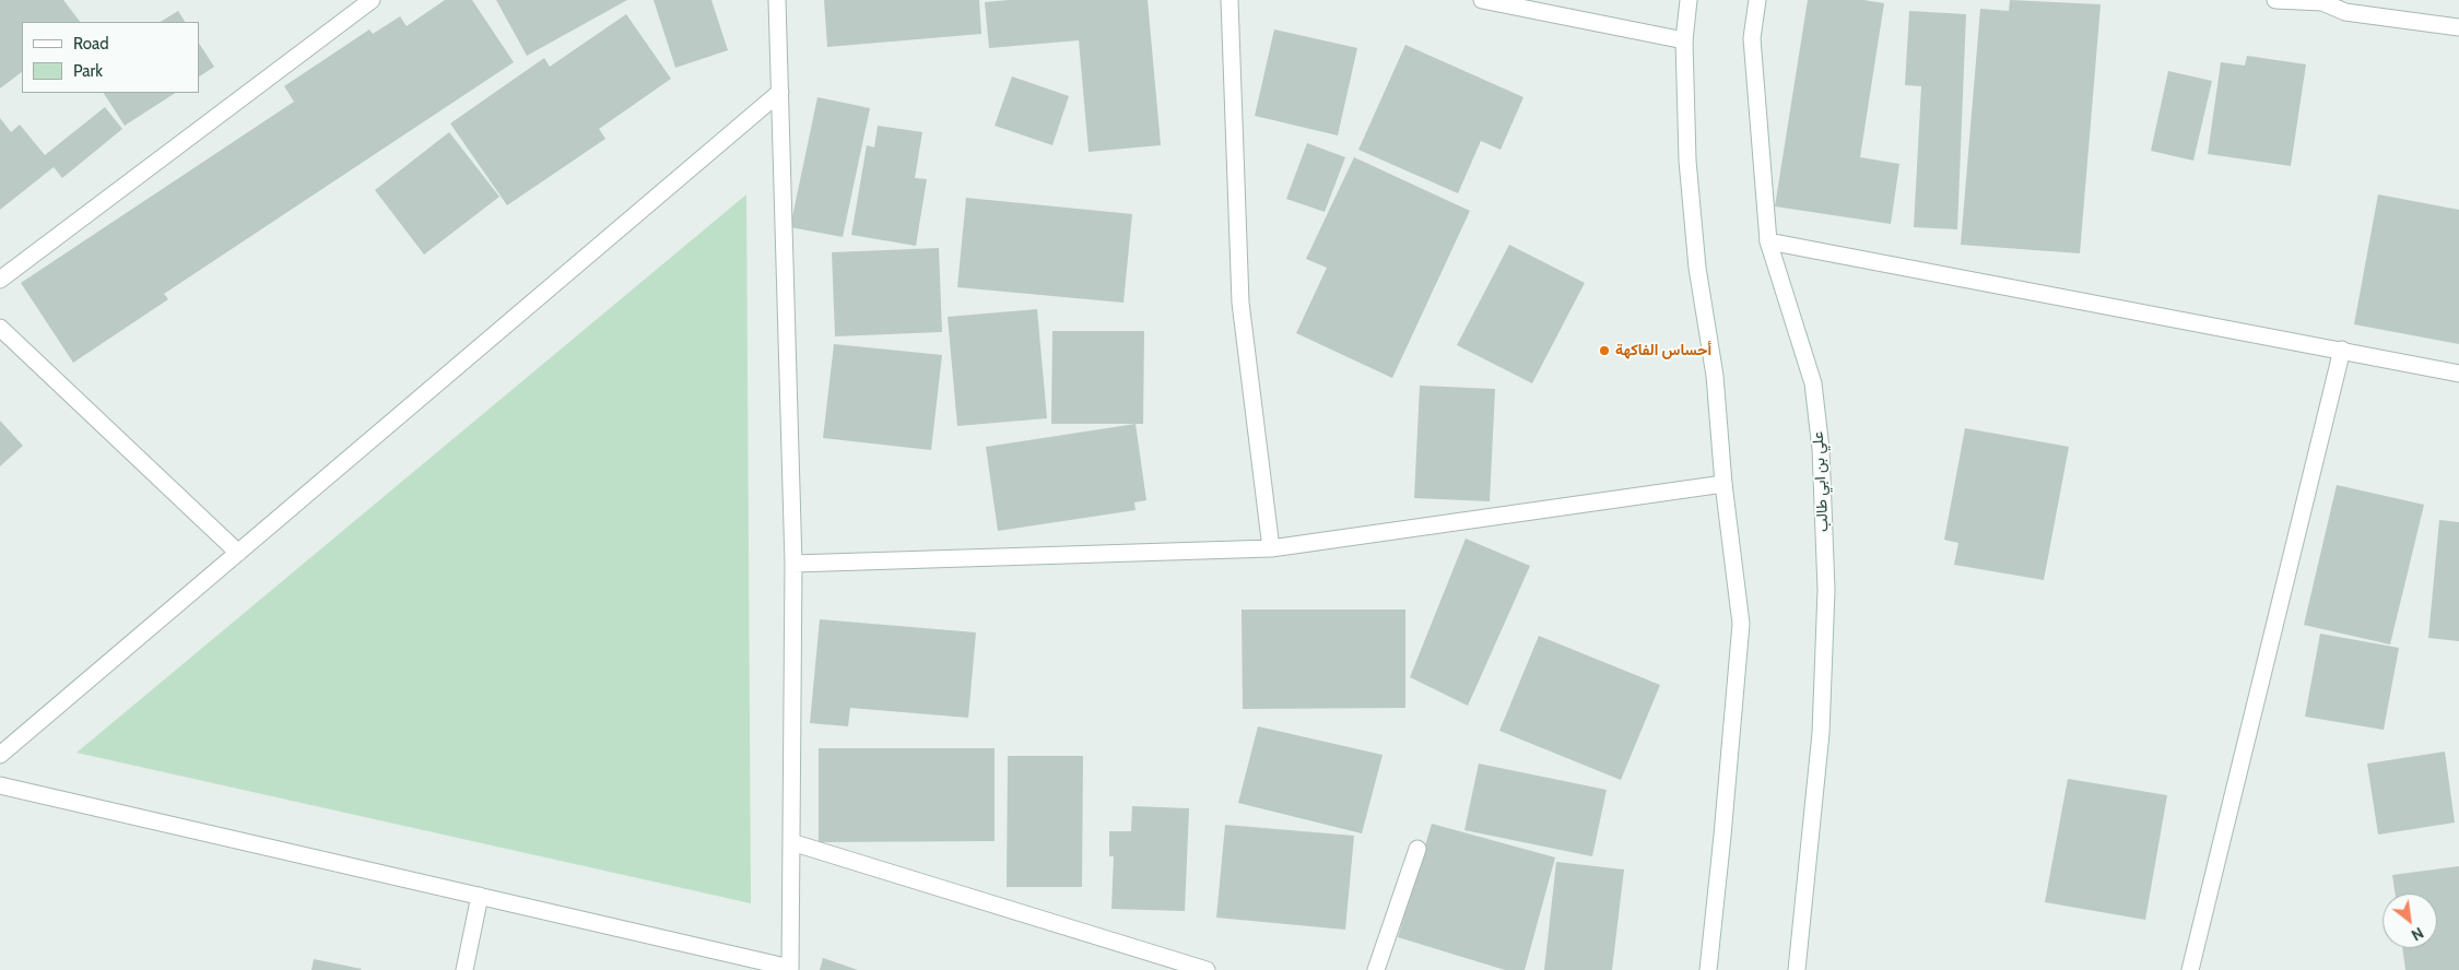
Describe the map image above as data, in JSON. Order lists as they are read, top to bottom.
{
  "streets": {
    "street": ["علي بن ابي طالب"]
  },
  "places": ["أحساس الفاكهة"],
  "legend": ["Road", "Park"],
  "north": "bottom right"
}
